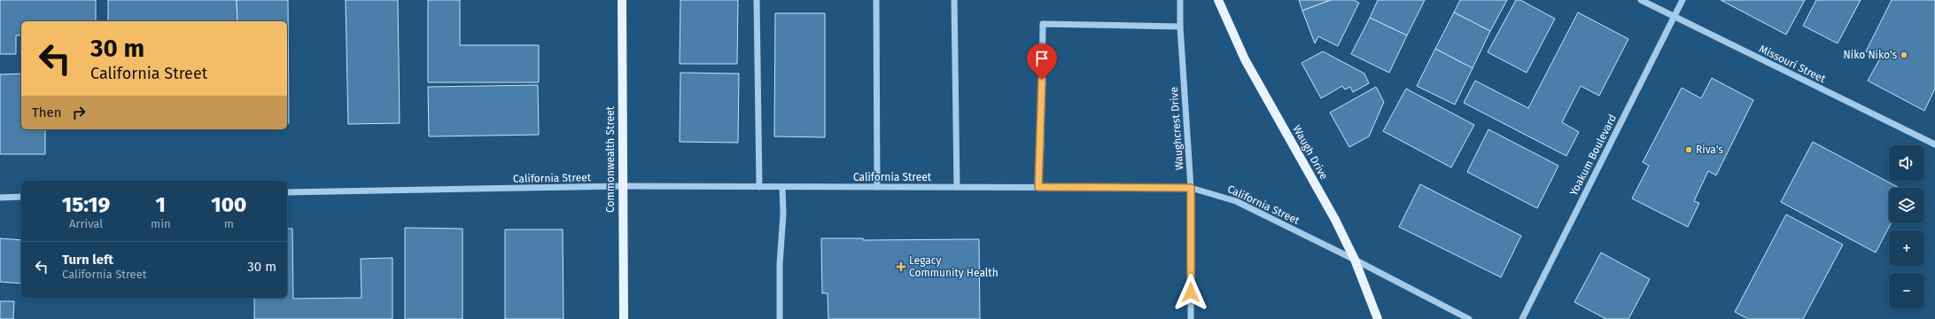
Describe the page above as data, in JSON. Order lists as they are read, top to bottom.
{
  "streets": {
    "main road": ["Waugh Drive", "Commonwealth Street"],
    "street": [
      "Missouri Street",
      "Waughcrest Drive",
      "Yoakum Boulevard",
      "California Street"
    ]
  },
  "crossings": [
    ["Missouri Street", "Yoakum Boulevard"],
    ["Waughcrest Drive", "California Street"],
    ["Waugh Drive", "California Street"],
    ["Commonwealth Street", "California Street"]
  ],
  "places": {
    "other": ["Niko Niko's", "Riva's"],
    "health": ["Legacy Community Health"]
  },
  "page": {
    "turn": ["30 m", "California Street"],
    "then": "Then",
    "map_buttons": ["+", "−"],
    "eta": [
      "15:19",
      "Arrival",
      "1",
      "min",
      "100",
      "m"
    ],
    "list": [
      {
        "name": "Turn left",
        "note": "California Street",
        "value": "30 m"
      }
    ]
  }
}
